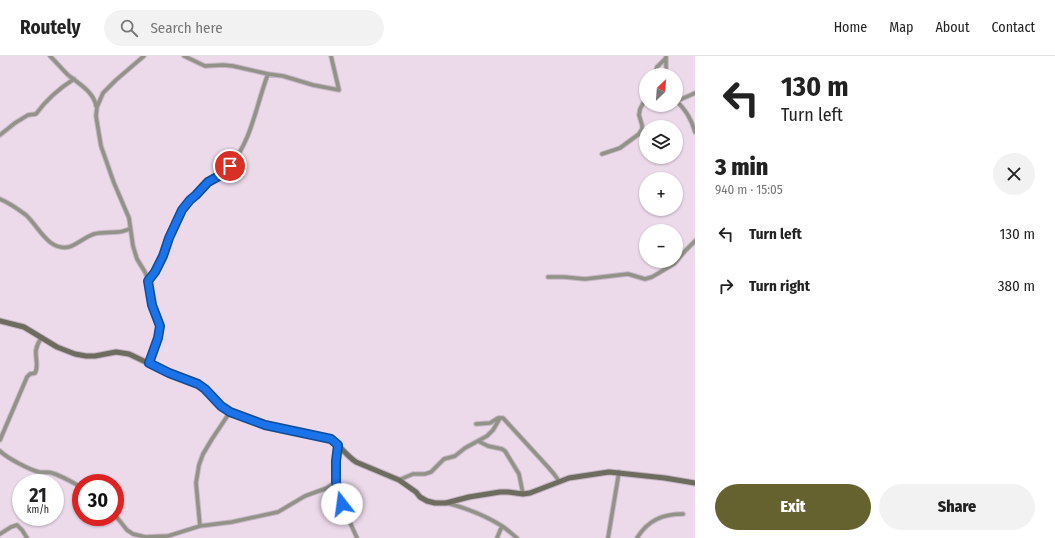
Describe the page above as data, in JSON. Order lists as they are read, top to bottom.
{
  "north": "top right",
  "page": {
    "header": "Routely",
    "search": "Search here",
    "nav": [
      "Home",
      "Map",
      "About",
      "Contact"
    ],
    "turn": ["130 m", "Turn left"],
    "map_buttons": ["+", "−"],
    "heading": ["3 min", "940 m · 15:05"],
    "list": [
      {
        "name": "Turn left",
        "value": "130 m"
      },
      {
        "name": "Turn right",
        "value": "380 m"
      }
    ],
    "speed": "21 km/h",
    "limit": "30",
    "buttons": ["Exit", "Share"]
  }
}
